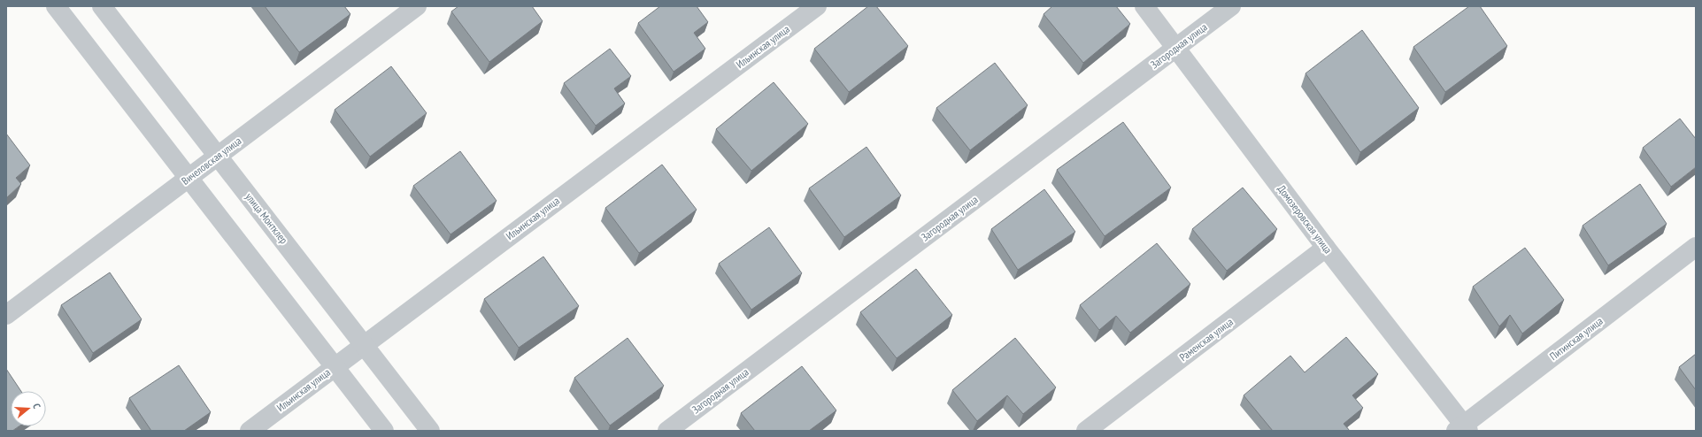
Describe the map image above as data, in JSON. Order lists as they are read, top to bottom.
{
  "streets": {
    "street": [
      "Загородная улица",
      "Ильинская улица",
      "Вичеловская улица",
      "улица Монтклер",
      "Домозеровская улица",
      "Питинская улица",
      "Раменская улица"
    ]
  },
  "crossings": [
    ["Загородная улица", "Домозеровская улица"],
    ["Ильинская улица", "улица Монтклер"],
    ["Вичеловская улица", "улица Монтклер"],
    ["Домозеровская улица", "Питинская улица"],
    ["Домозеровская улица", "Раменская улица"]
  ],
  "north": "right"
}
